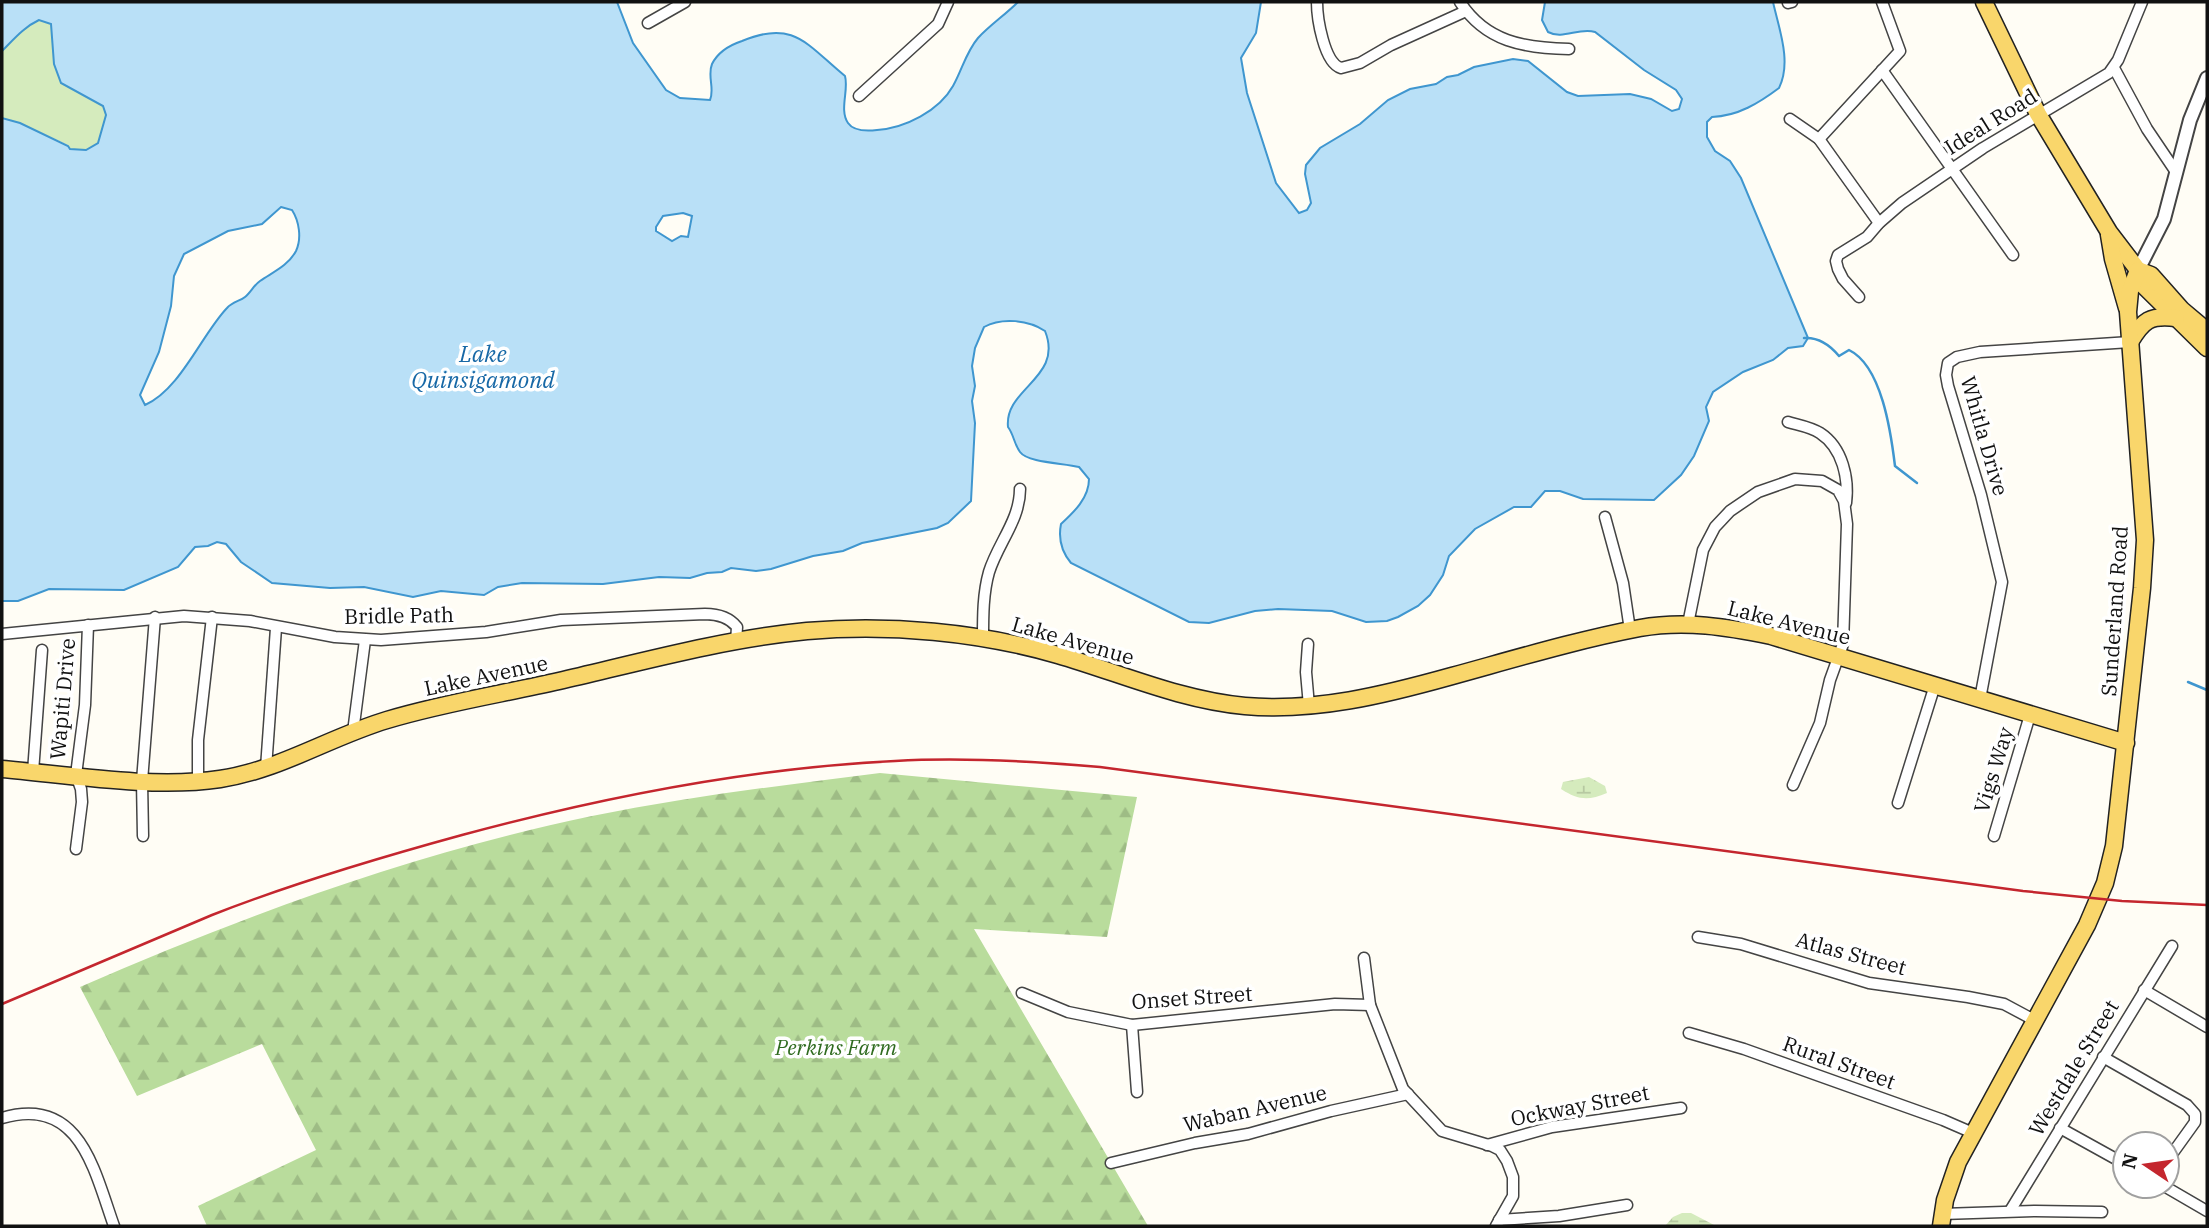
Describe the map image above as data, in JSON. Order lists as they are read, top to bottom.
{
  "streets": {
    "main road": ["Sunderland Road", "Lake Avenue"],
    "street": [
      "Ideal Road",
      "Whitla Drive",
      "Bridle Path",
      "Wapiti Drive",
      "Vigs Way",
      "Atlas Street",
      "Onset Street",
      "Rural Street",
      "Westdale Street",
      "Ockway Street",
      "Waban Avenue"
    ]
  },
  "crossings": [
    ["Whitla Drive", "Sunderland Road"],
    ["Whitla Drive", "Lake Avenue"],
    ["Sunderland Road", "Lake Avenue"],
    ["Sunderland Road", "Atlas Street"],
    ["Sunderland Road", "Rural Street"],
    ["Bridle Path", "Lake Avenue"],
    ["Bridle Path", "Wapiti Drive"],
    ["Lake Avenue", "Wapiti Drive"],
    ["Lake Avenue", "Vigs Way"]
  ],
  "water": ["Lake Quinsigamond"],
  "parks": ["Perkins Farm"],
  "north": "left"
}
